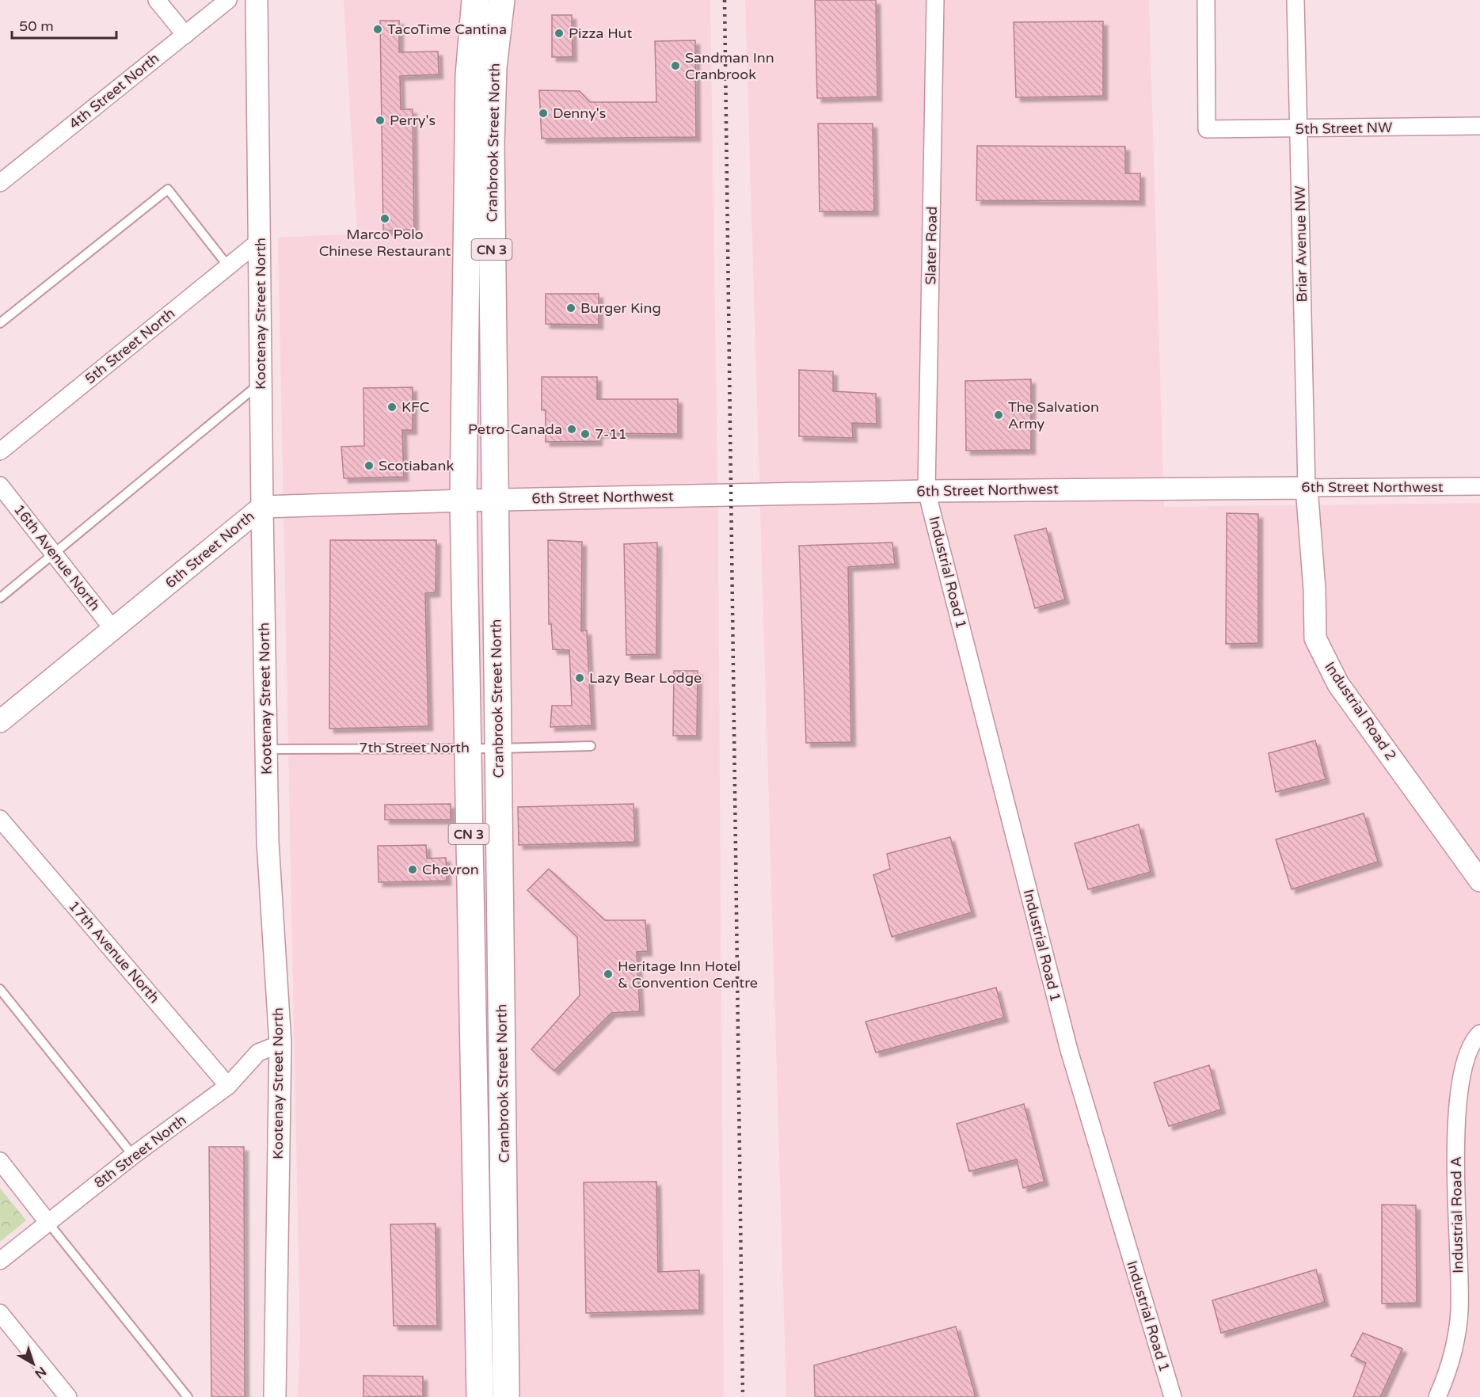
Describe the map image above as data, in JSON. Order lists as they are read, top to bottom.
{
  "streets": {
    "highway": ["Cranbrook Street North", "CN 3"],
    "street": [
      "4th Street North",
      "5th Street NW",
      "Briar Avenue NW",
      "Slater Road",
      "Kootenay Street North",
      "5th Street North",
      "6th Street Northwest",
      "6th Street North",
      "16th Avenue North",
      "Industrial Road 1",
      "Industrial Road 2",
      "17th Avenue North",
      "8th Street North",
      "Industrial Road A"
    ],
    "lane": ["7th Street North"]
  },
  "crossings": [
    ["5th Street NW", "Briar Avenue NW"],
    ["Cranbrook Street North", "6th Street Northwest"],
    ["Cranbrook Street North", "6th Street North"],
    ["Cranbrook Street North", "7th Street North"],
    ["Briar Avenue NW", "6th Street Northwest"],
    ["Briar Avenue NW", "Industrial Road 2"],
    ["Slater Road", "6th Street Northwest"],
    ["Slater Road", "Industrial Road 1"],
    ["Kootenay Street North", "5th Street North"],
    ["Kootenay Street North", "6th Street North"],
    ["Kootenay Street North", "7th Street North"],
    ["Kootenay Street North", "8th Street North"],
    ["6th Street Northwest", "6th Street North"],
    ["6th Street Northwest", "Industrial Road 1"],
    ["6th Street Northwest", "Industrial Road 2"],
    ["6th Street North", "16th Avenue North"],
    ["17th Avenue North", "8th Street North"]
  ],
  "places": [
    "TacoTime Cantina",
    "Pizza Hut",
    "Sandman Inn Cranbrook",
    "Denny's",
    "Perry's",
    "Marco Polo Chinese Restaurant",
    "Burger King",
    "KFC",
    "The Salvation Army",
    "Petro-Canada",
    "7-11",
    "Scotiabank",
    "Lazy Bear Lodge",
    "Chevron",
    "Heritage Inn Hotel & Convention Centre"
  ],
  "scale_bar": "50 m",
  "north": "bottom right"
}
